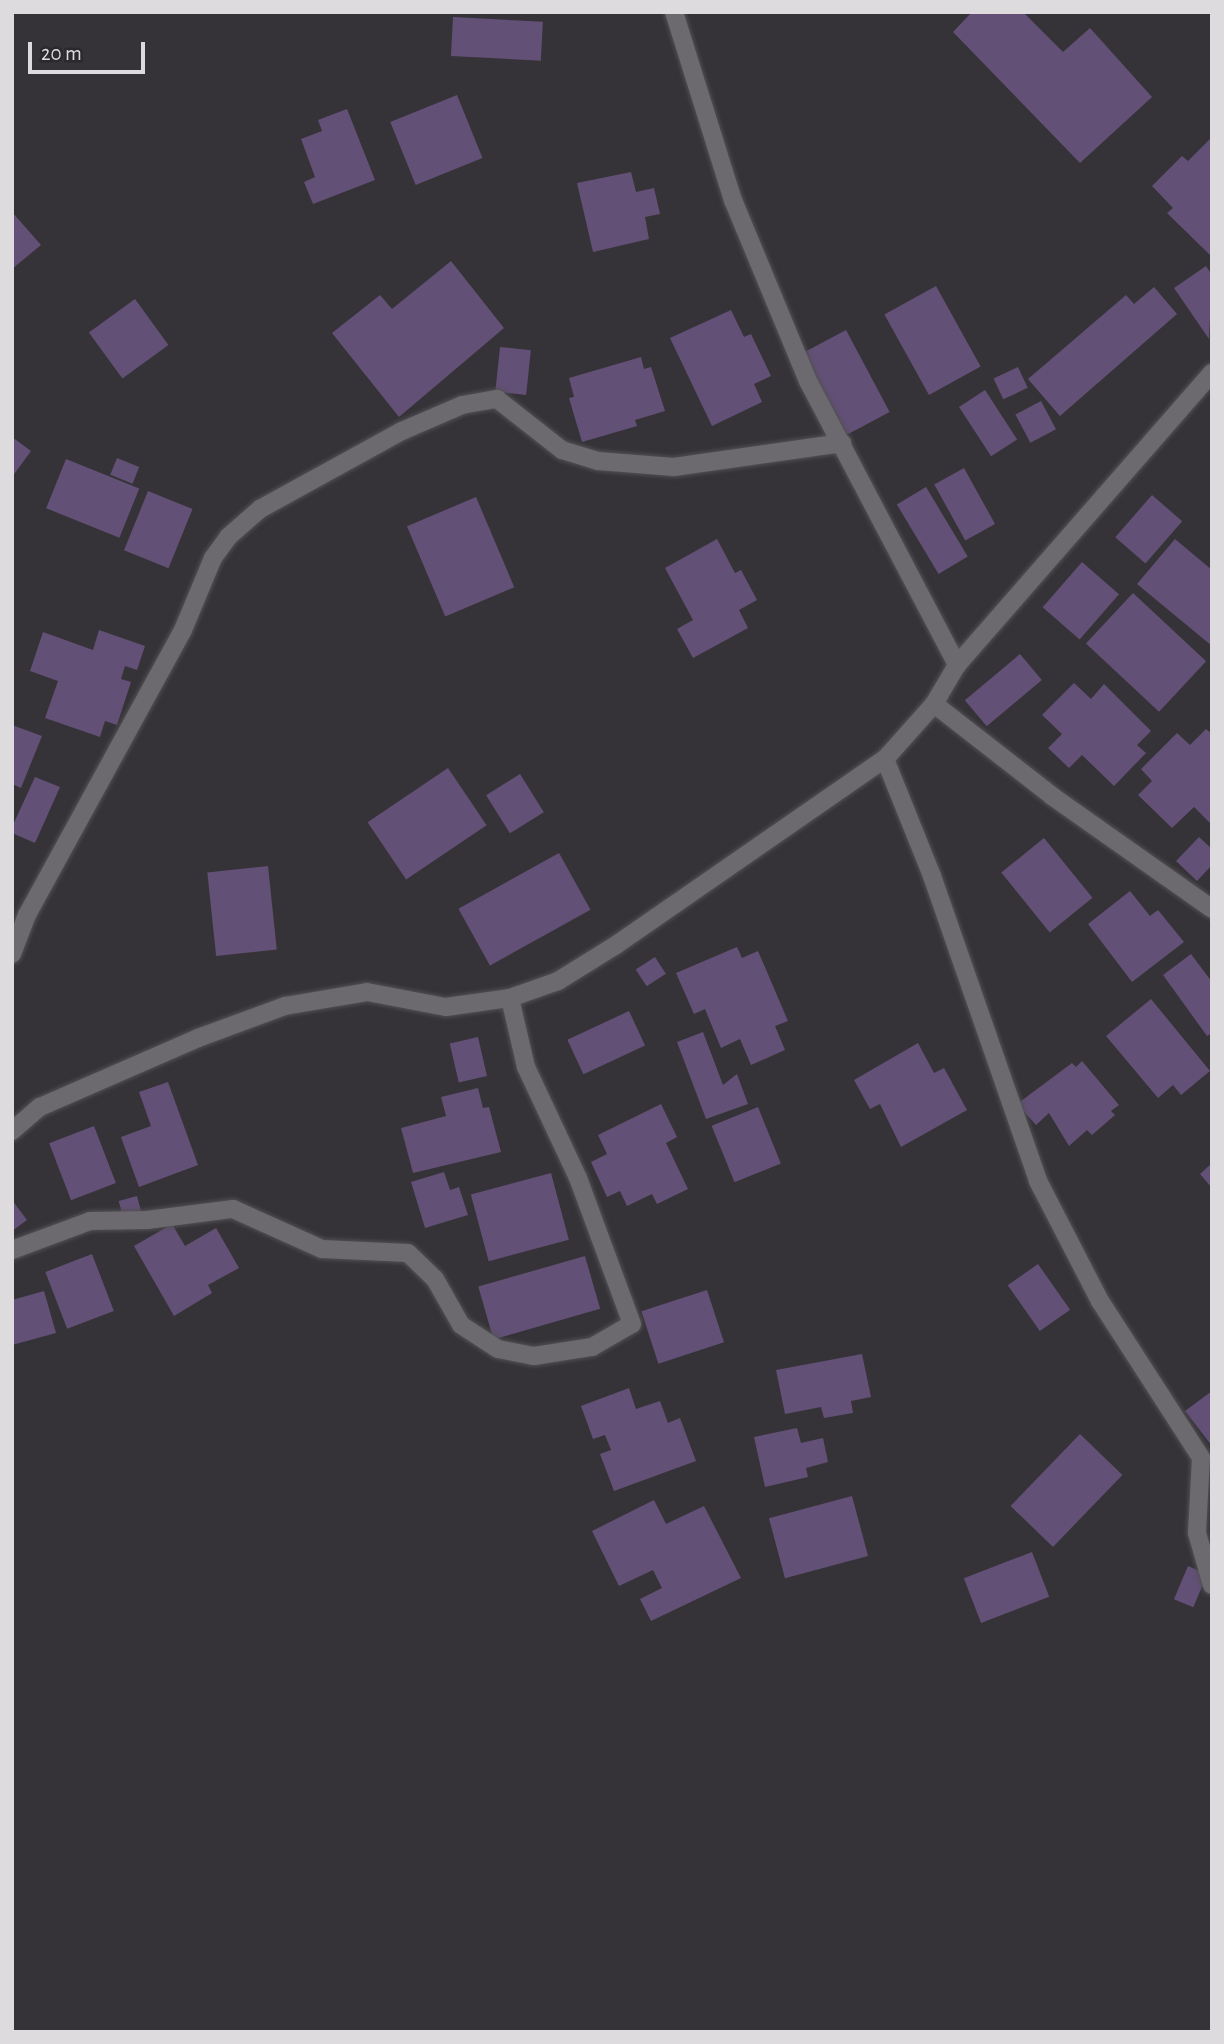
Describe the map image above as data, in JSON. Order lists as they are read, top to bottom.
{
  "scale_bar": "20 m"
}
